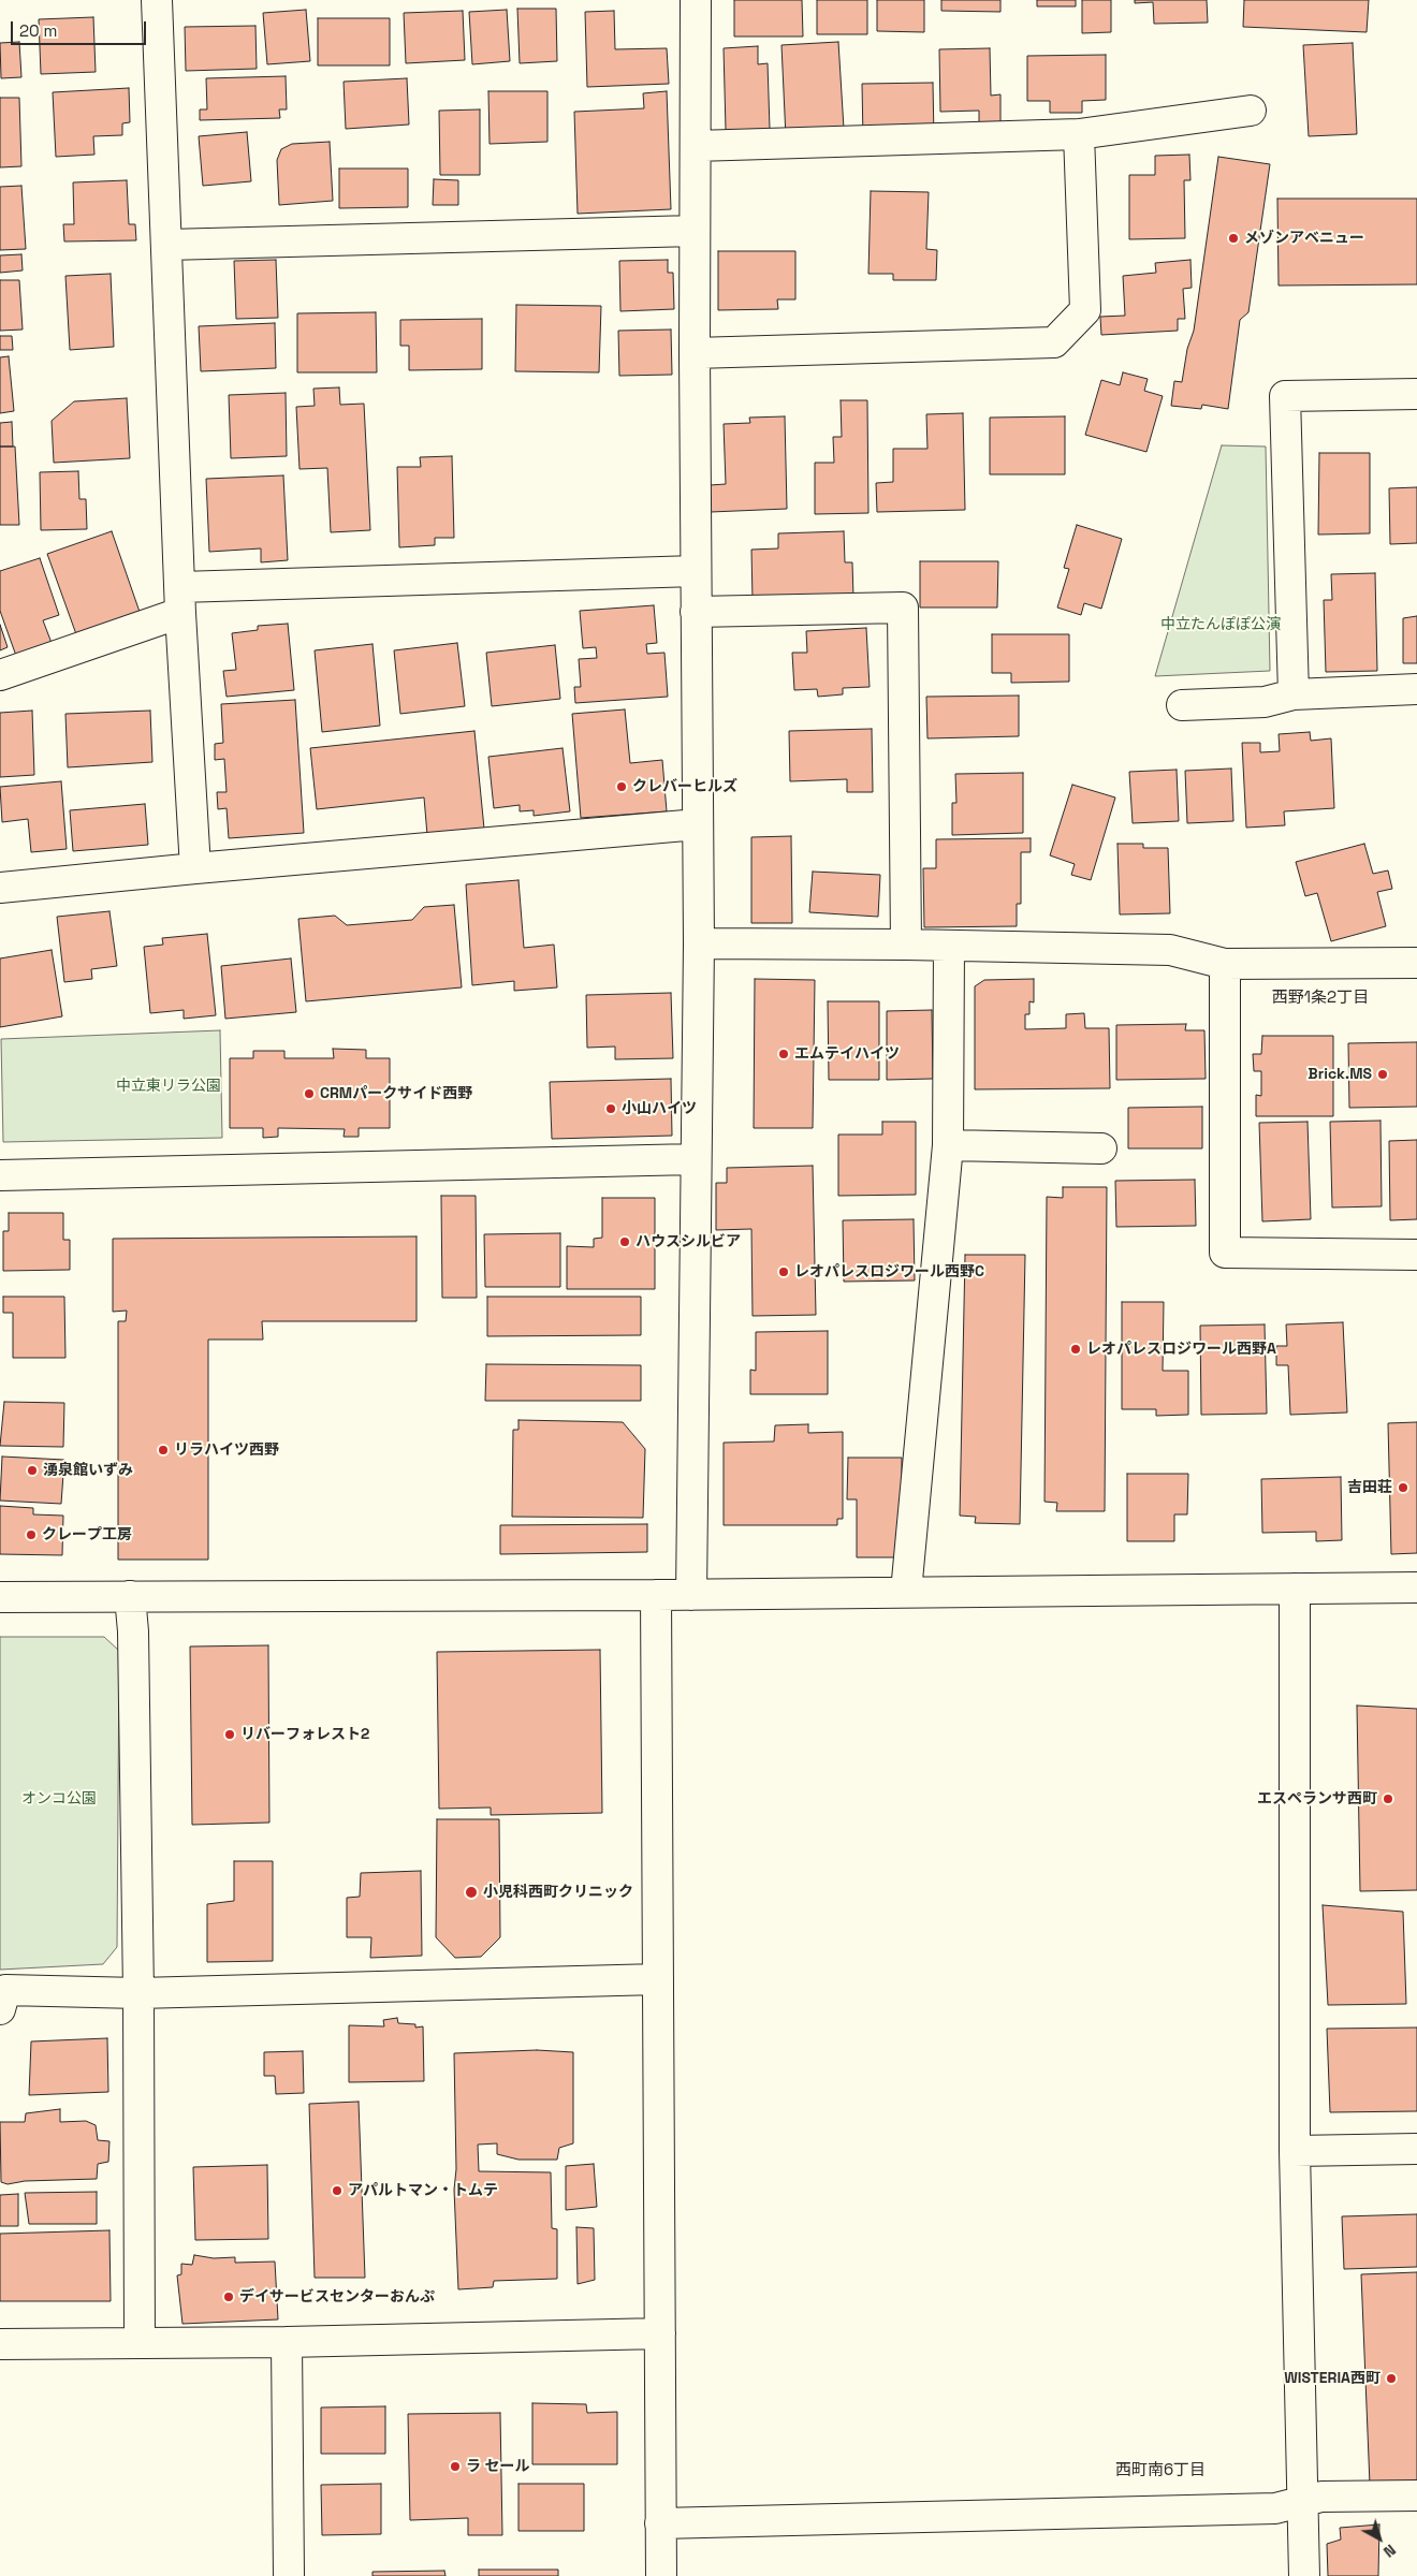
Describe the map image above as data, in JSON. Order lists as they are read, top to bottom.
{
  "districts": ["西野1条2丁目", "西町南6丁目"],
  "parks": ["中立たんぽぽ公演", "中立東リラ公園", "オンコ公園"],
  "places": [
    "メゾンアベニュー",
    "クレバーヒルズ",
    "エムテイハイツ",
    "Brick.MS",
    "CRMパークサイド西野",
    "小山ハイツ",
    "ハウスシルビア",
    "レオパレスロジワール西野C",
    "レオパレスロジワール西野A",
    "リラハイツ西野",
    "湧泉館いずみ",
    "吉田荘",
    "クレープ工房",
    "リバーフォレスト2",
    "エスペランサ西町",
    "小児科西町クリニック",
    "アパルトマン・トムテ",
    "デイサービスセンターおんぷ",
    "WISTERIA西町",
    "ラ セール"
  ],
  "scale_bar": "20 m",
  "north": "bottom right"
}
